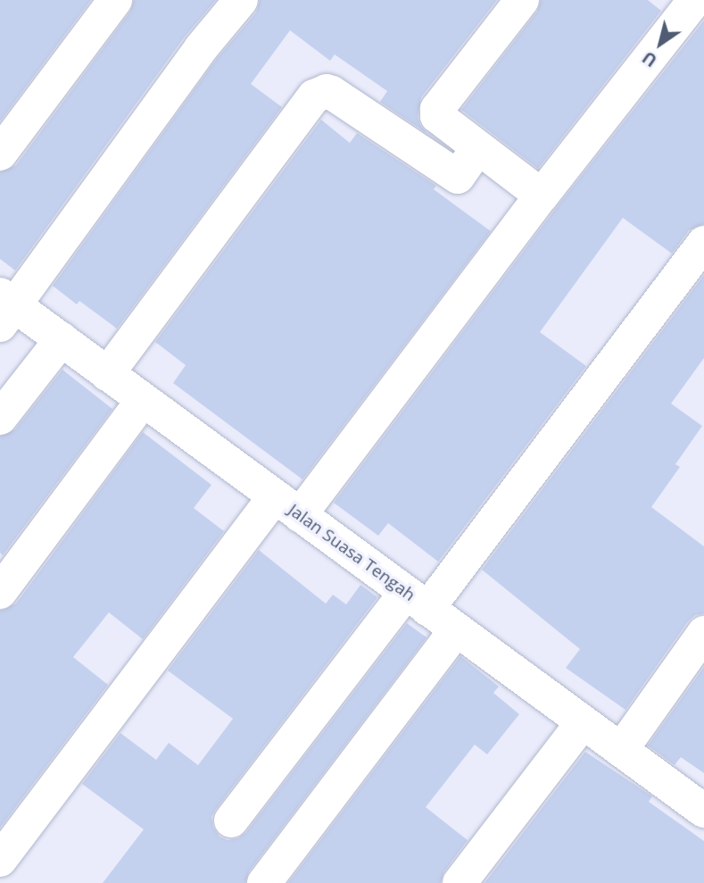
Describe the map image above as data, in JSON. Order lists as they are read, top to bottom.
{
  "streets": {
    "street": ["Jalan Suasa Tengah"]
  },
  "north": "bottom left"
}
